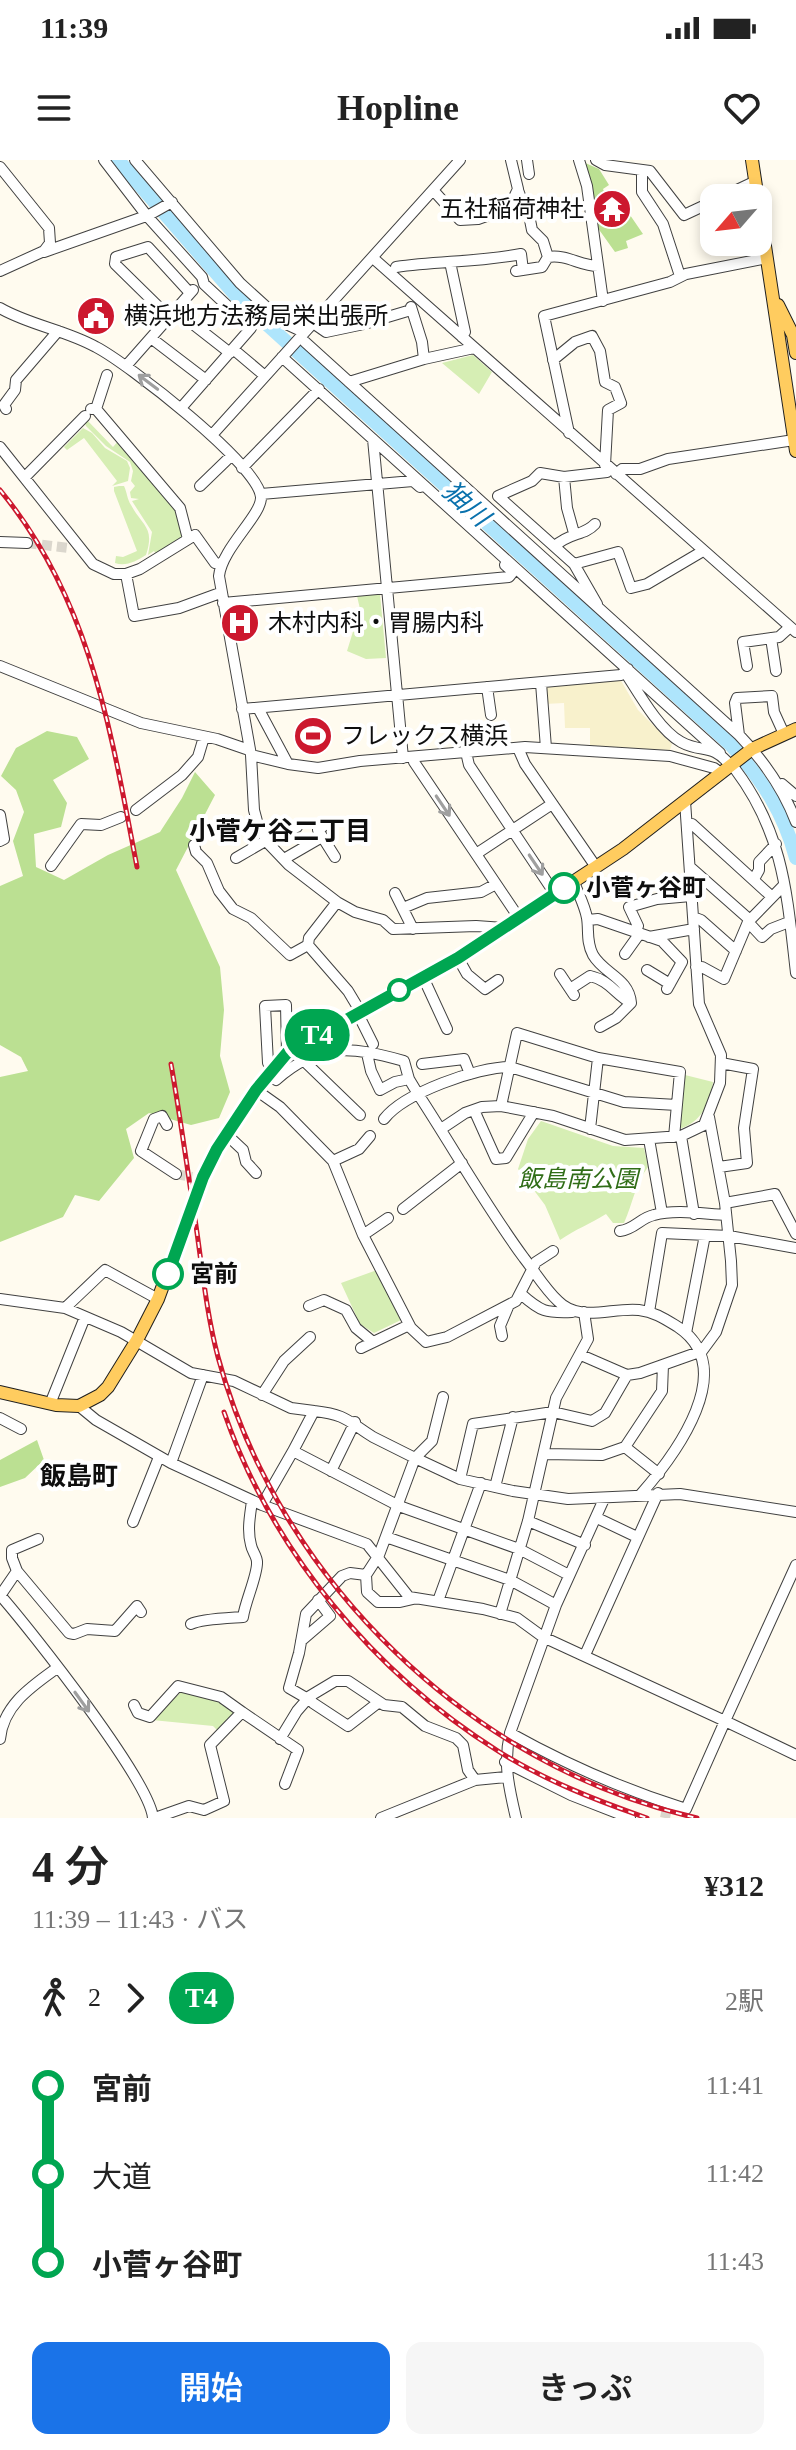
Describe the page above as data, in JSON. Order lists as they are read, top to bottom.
{
  "districts": ["小菅ケ谷二丁目", "飯島町"],
  "water": ["㹨川"],
  "parks": ["飯島南公園"],
  "places": {
    "temple": ["五社稲荷神社"],
    "public building": ["横浜地方法務局栄出張所"],
    "hospital": ["木村内科・胃腸内科"],
    "sports": ["フレックス横浜"],
    "other": ["小菅ヶ谷町", "宮前"]
  },
  "lines": ["bus line T4"],
  "north": "bottom left",
  "page": {
    "status": "11:39",
    "header": "Hopline",
    "on_map": "T4",
    "heading": ["4 分", "11:39 – 11:43 · バス", "¥312"],
    "legs": ["2", "T4", "2駅"],
    "list": [
      {
        "name": "宮前",
        "value": "11:41"
      },
      {
        "name": "大道",
        "value": "11:42"
      },
      {
        "name": "小菅ヶ谷町",
        "value": "11:43"
      }
    ],
    "buttons": ["開始", "きっぷ"]
  }
}
